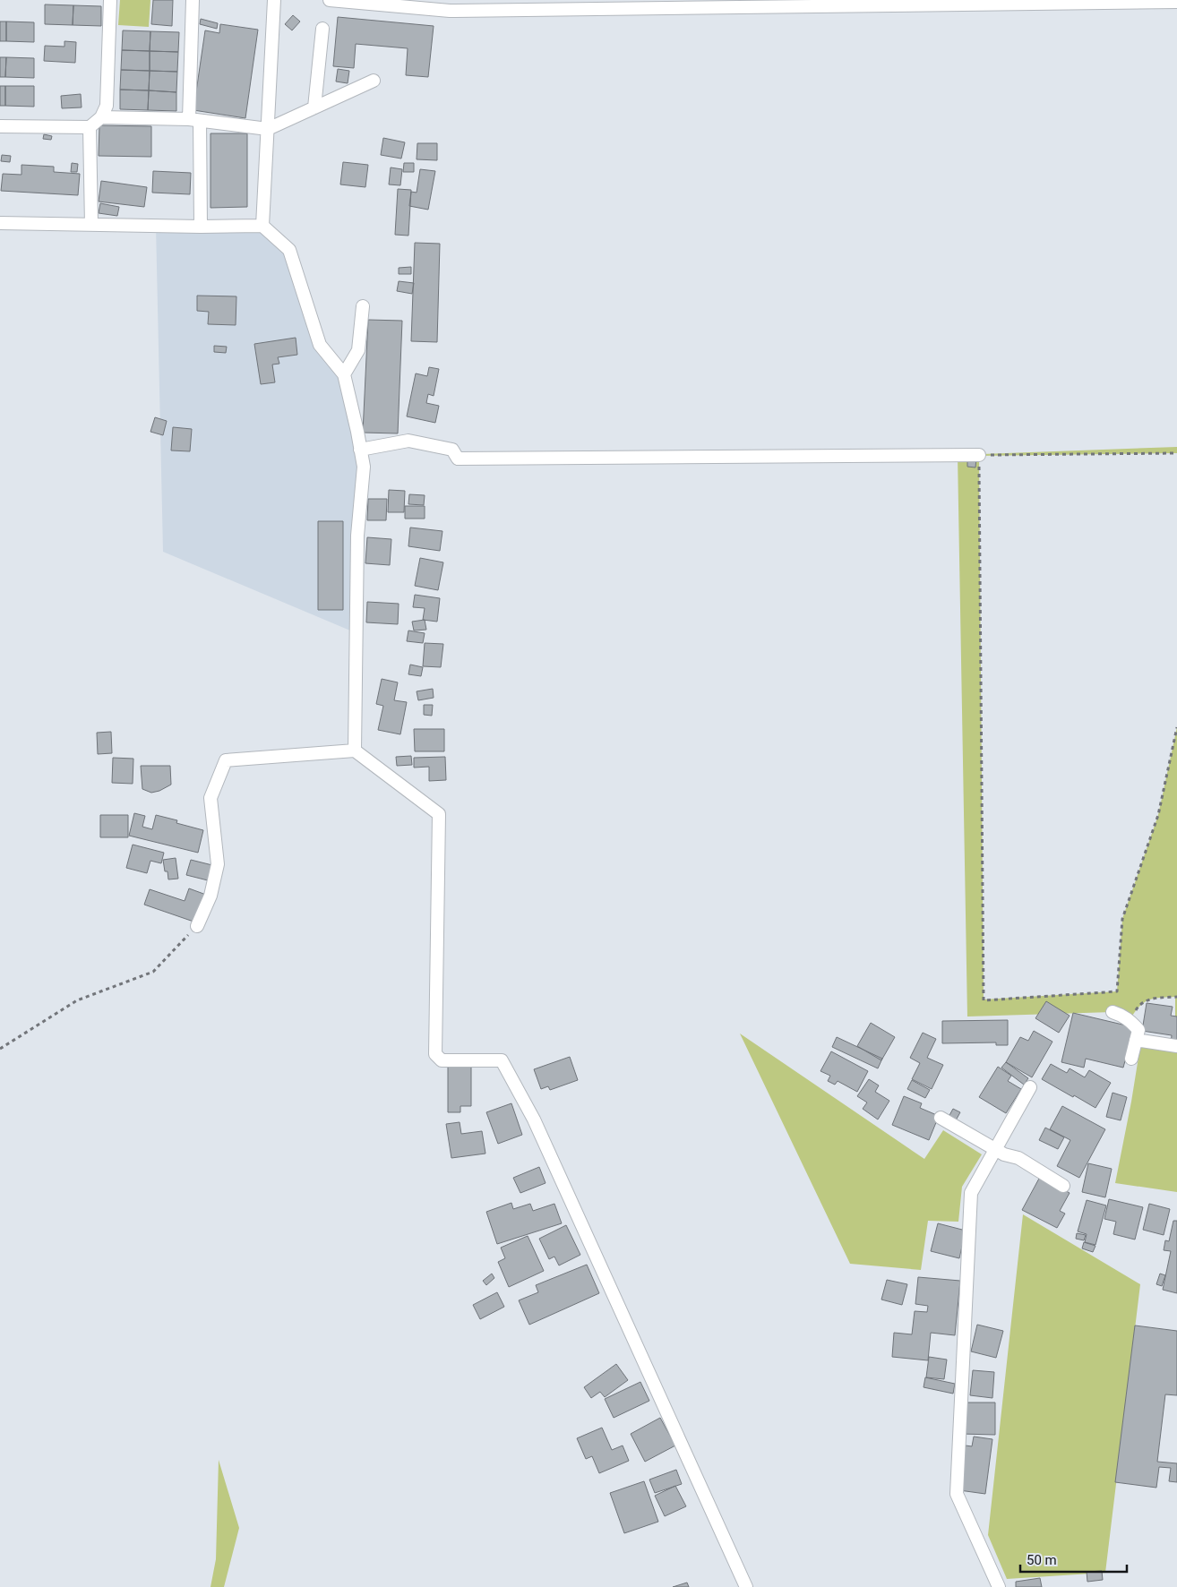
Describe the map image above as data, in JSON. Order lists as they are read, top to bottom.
{
  "scale_bar": "50 m"
}
